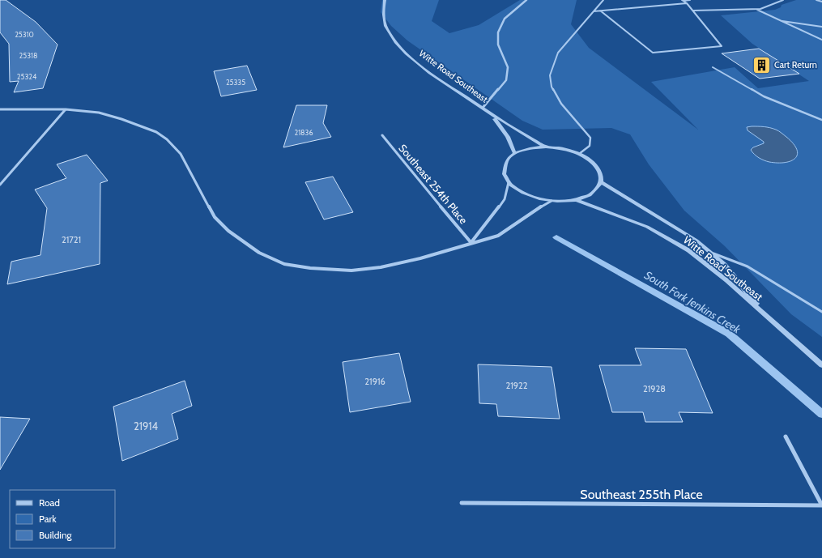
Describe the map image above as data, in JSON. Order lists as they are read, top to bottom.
{
  "streets": {
    "street": ["Witte Road Southeast", "Southeast 254th Place", "Southeast 255th Place"]
  },
  "crossings": [
    ["Witte Road Southeast", "Southeast 254th Place"]
  ],
  "water": ["South Fork Jenkins Creek"],
  "places": {
    "building": ["Cart Return"]
  },
  "house_numbers": [
    "25310",
    "25318",
    "25324",
    "25335",
    "21836",
    "21721",
    "21916",
    "21922",
    "21928",
    "21914"
  ],
  "legend": ["Road", "Park", "Building"]
}
